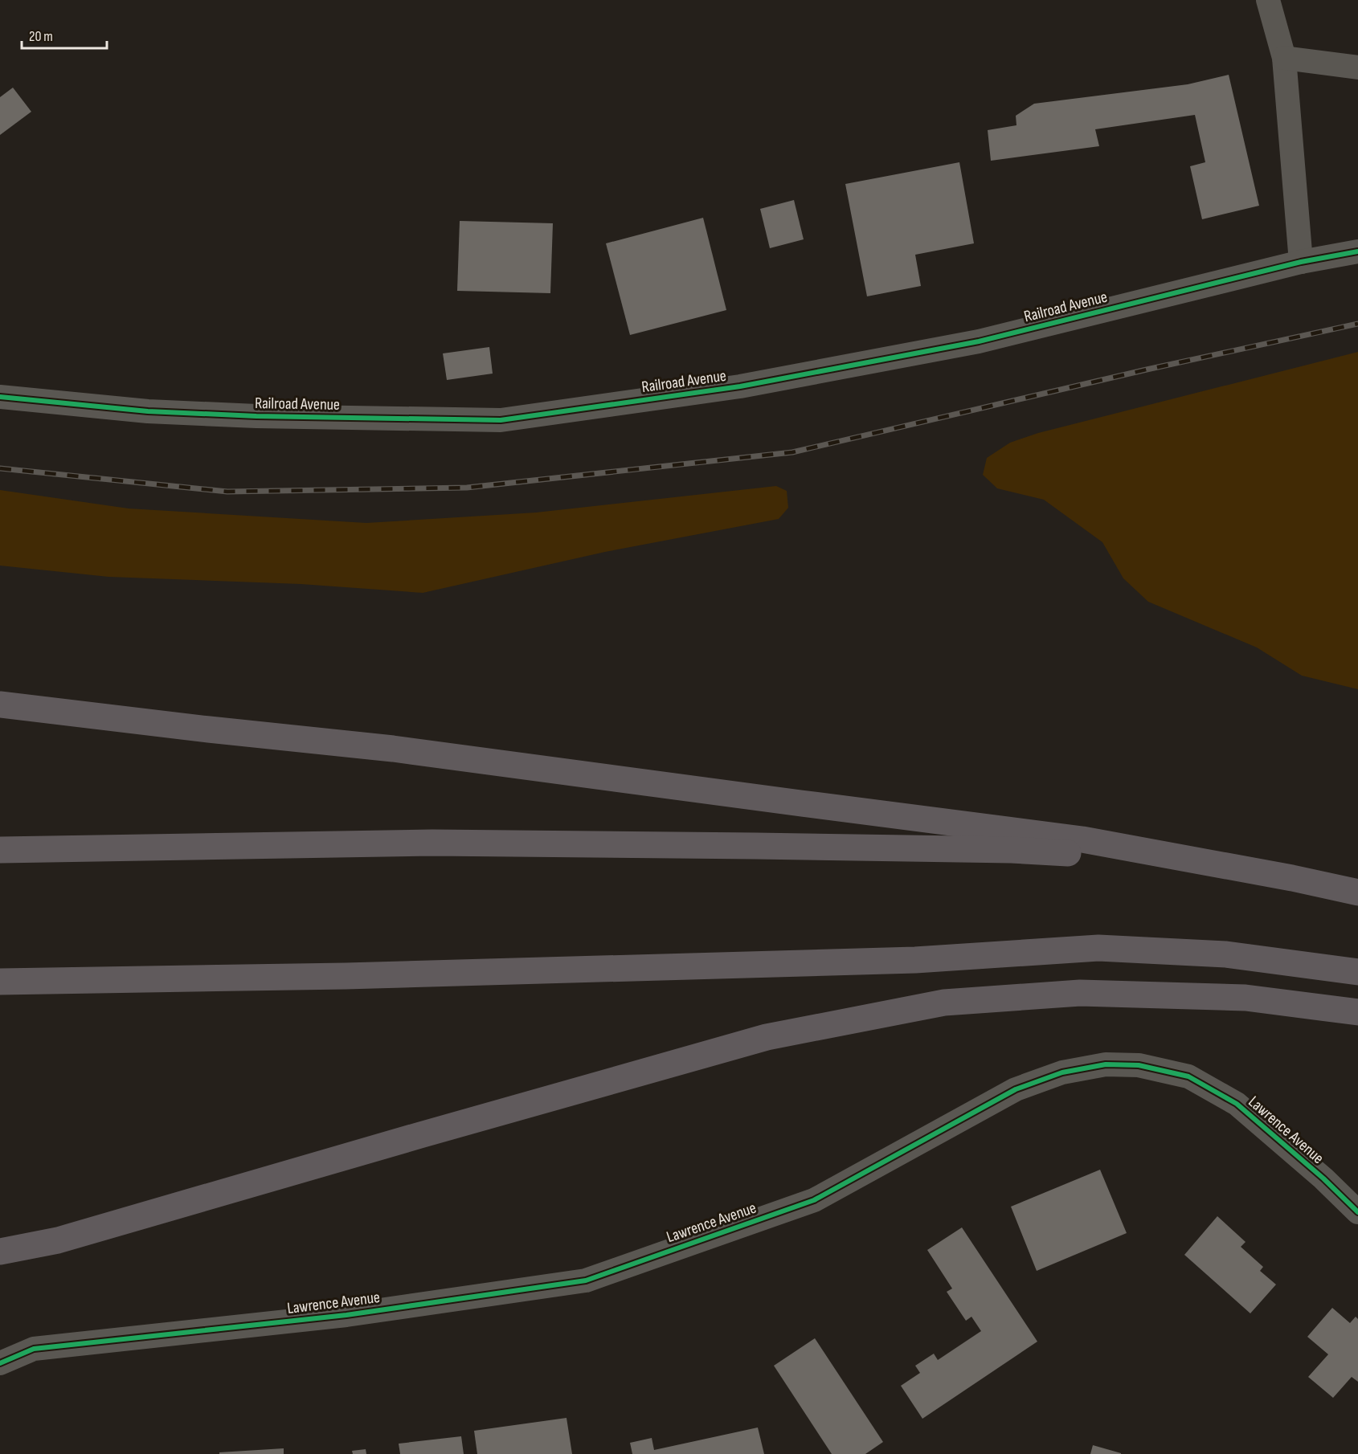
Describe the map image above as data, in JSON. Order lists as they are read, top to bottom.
{
  "streets": {
    "street": ["Railroad Avenue", "Lawrence Avenue"]
  },
  "scale_bar": "20 m"
}
